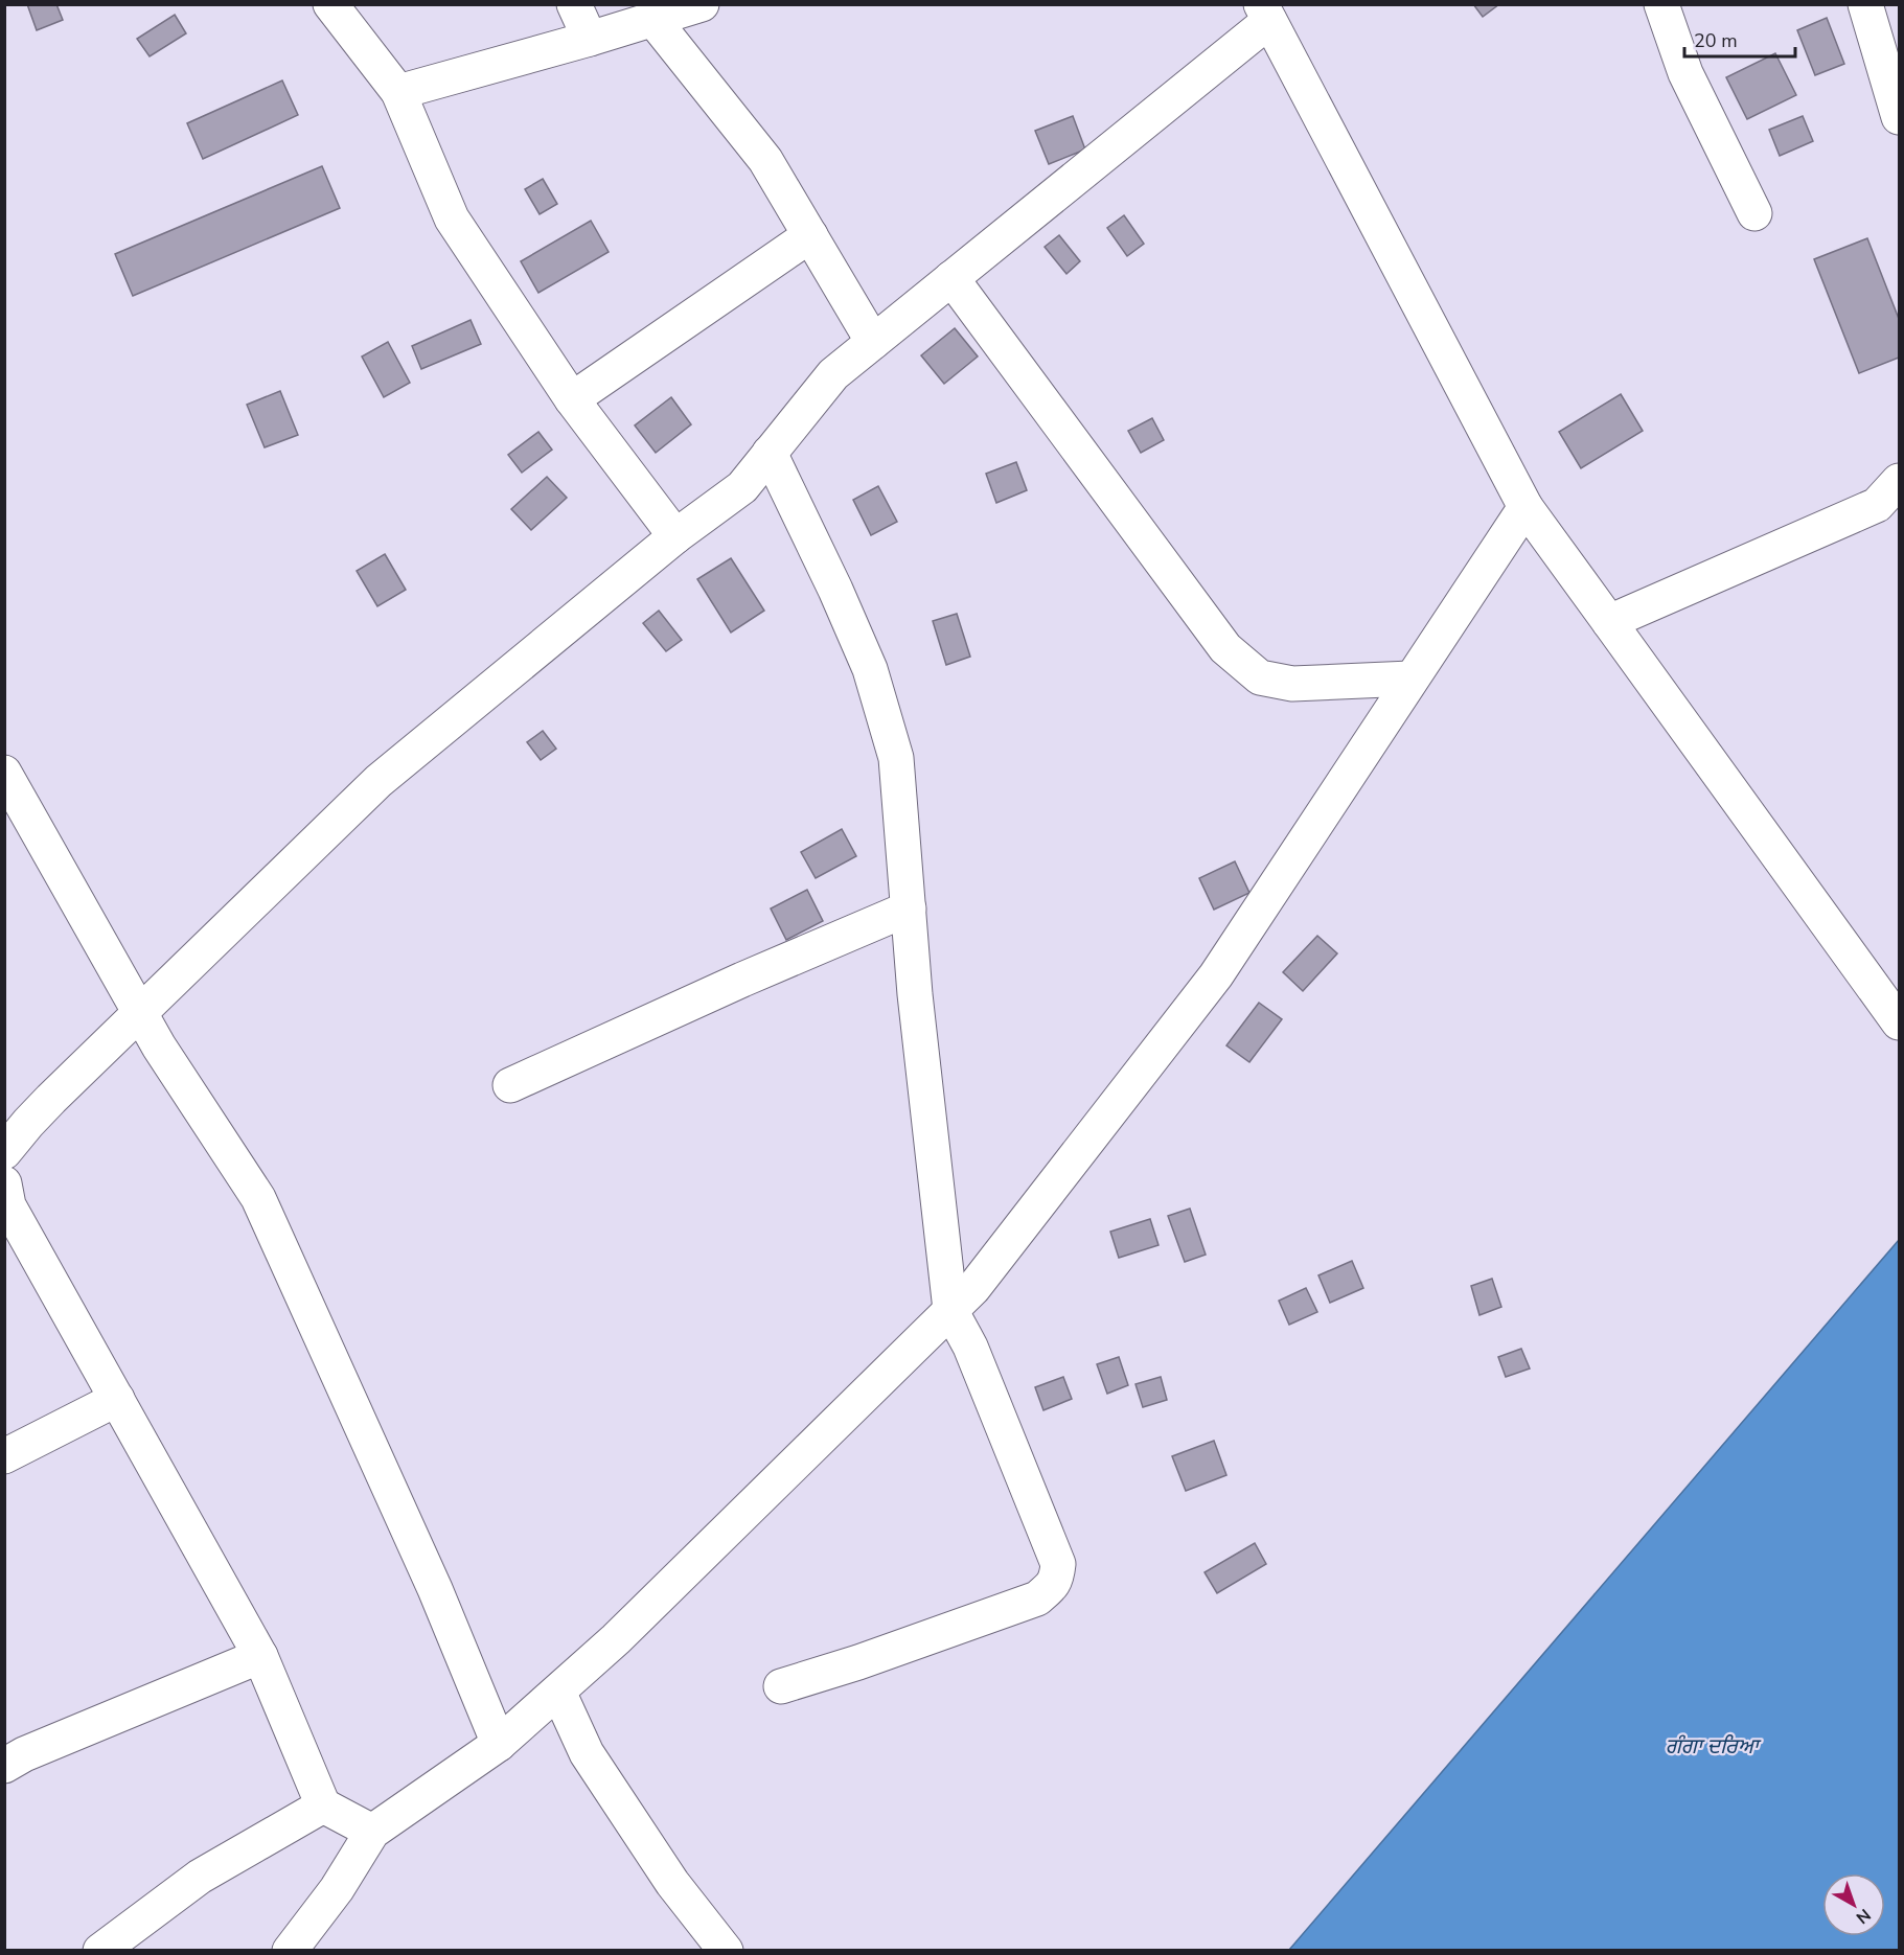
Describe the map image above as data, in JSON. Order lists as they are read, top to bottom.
{
  "water": ["ਗੰਗਾ ਦਰਿਆ"],
  "scale_bar": "20 m",
  "north": "bottom right"
}
